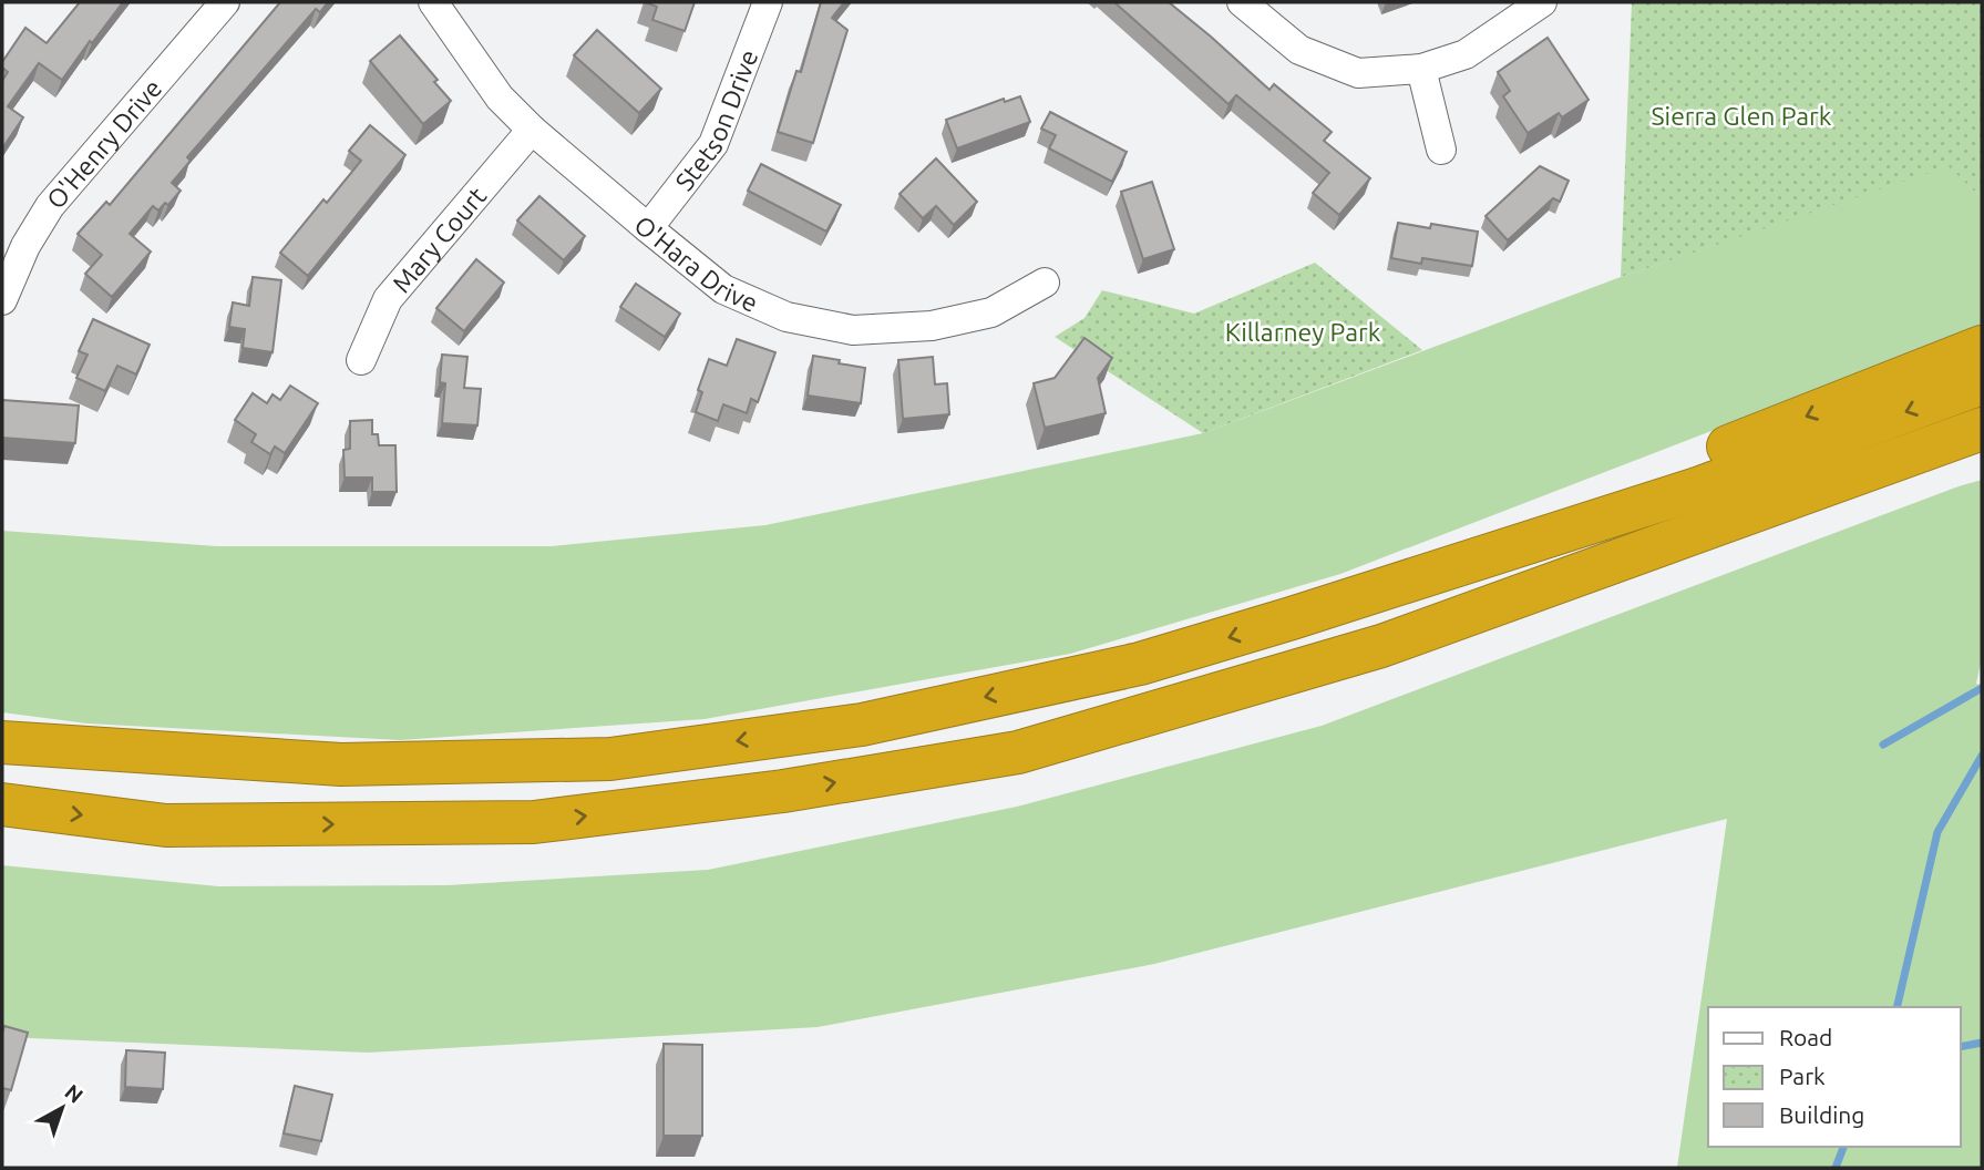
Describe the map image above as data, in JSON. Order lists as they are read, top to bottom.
{
  "streets": {
    "street": [
      "Stetson Drive",
      "O'Henry Drive",
      "Mary Court",
      "O'Hara Drive"
    ]
  },
  "crossings": [
    ["Stetson Drive", "O'Hara Drive"],
    ["Mary Court", "O'Hara Drive"]
  ],
  "parks": ["Sierra Glen Park", "Killarney Park"],
  "legend": ["Road", "Park", "Building"],
  "north": "top right"
}
